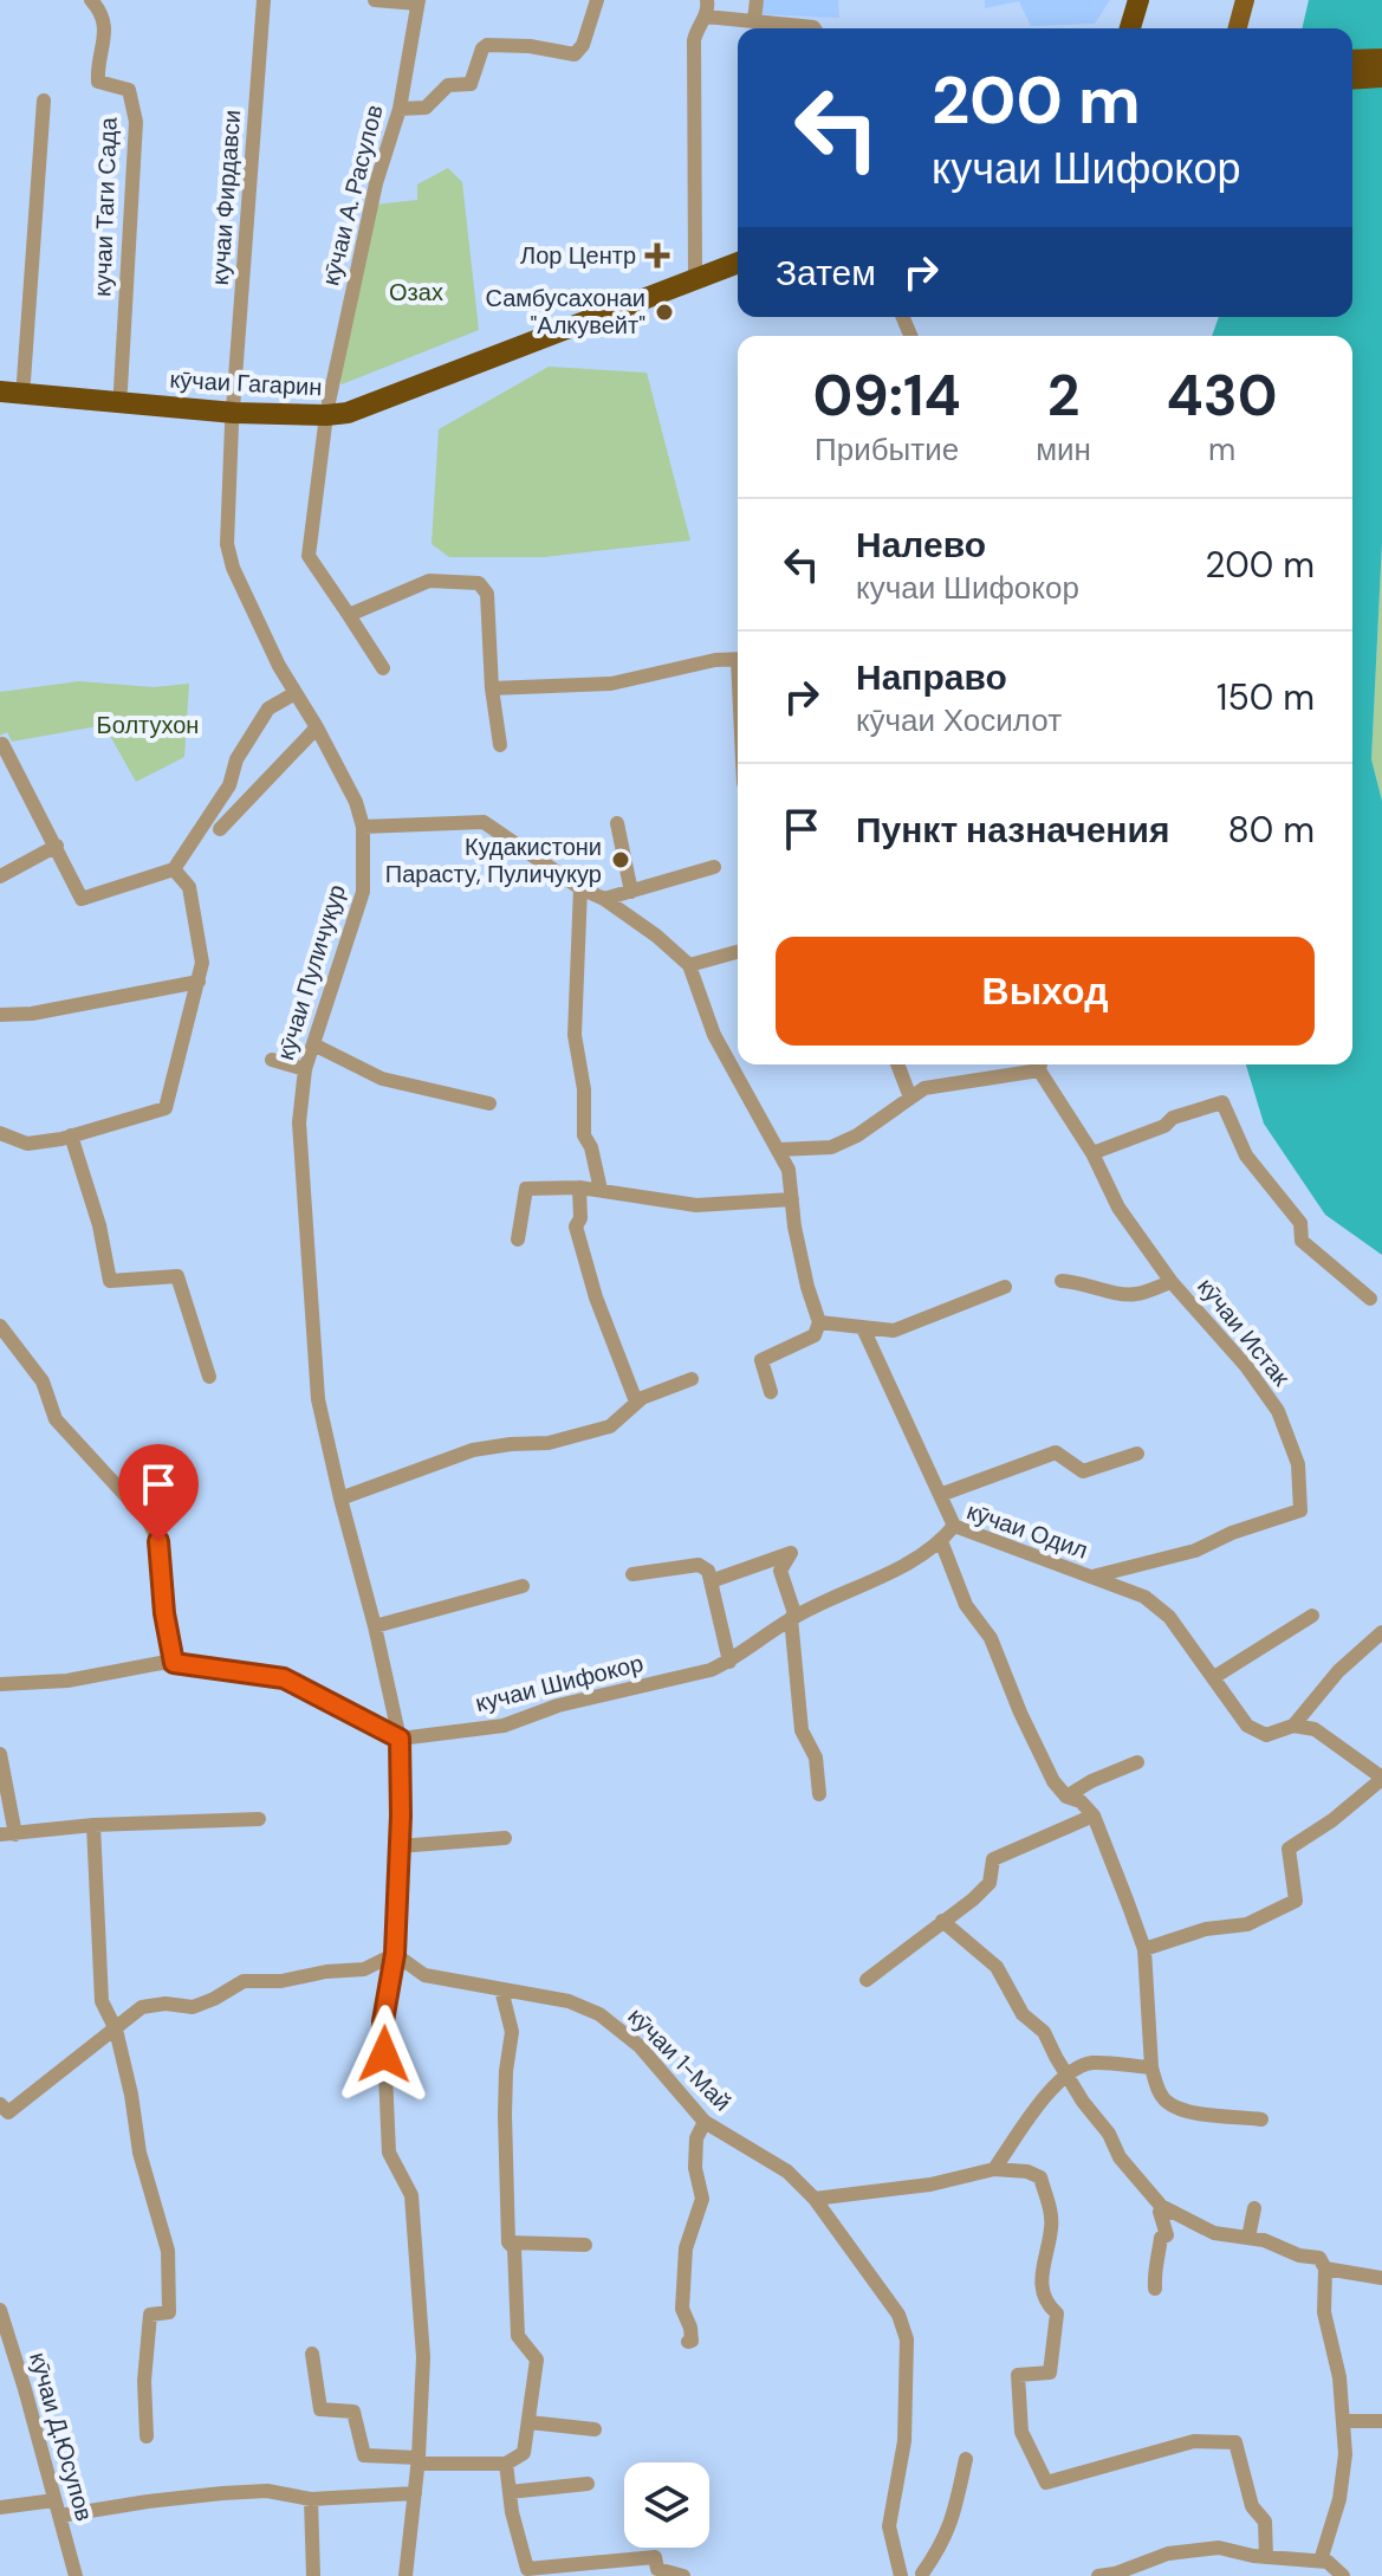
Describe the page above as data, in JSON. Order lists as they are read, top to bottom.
{
  "streets": {
    "highway": ["кӯчаи Гагарин"],
    "street": [
      "кӯчаи А. Расулов",
      "кучаи Фирдавси",
      "кучаи Таги Сада",
      "кӯчаи Пуличуқур",
      "кӯчаи Истак",
      "кӯчаи Одил",
      "кучаи Шифокор",
      "кӯчаи 1-Май",
      "кӯчаи Д.Юсупов"
    ]
  },
  "crossings": [
    ["кӯчаи А. Расулов", "кӯчаи Гагарин"],
    ["кучаи Фирдавси", "кӯчаи Гагарин"],
    ["кучаи Фирдавси", "кӯчаи Пуличуқур"],
    ["кӯчаи Гагарин", "кӯчаи Пуличуқур"],
    ["кӯчаи Пуличуқур", "кучаи Шифокор"],
    ["кӯчаи Пуличуқур", "кӯчаи 1-Май"],
    ["кӯчаи Истак", "кӯчаи Одил"],
    ["кӯчаи Одил", "кучаи Шифокор"]
  ],
  "parks": ["Озах", "Болтухон"],
  "places": {
    "health": ["Лор Центр"],
    "other": ["Самбусахонаи \"Алкувейт\"", "Кудакистони Парасту, Пуличукур"]
  },
  "page": {
    "turn": ["200 m", "кучаи Шифокор"],
    "then": "Затем",
    "eta": [
      "09:14",
      "Прибытие",
      "2",
      "мин",
      "430",
      "m"
    ],
    "list": [
      {
        "name": "Налево",
        "note": "кучаи Шифокор",
        "value": "200 m"
      },
      {
        "name": "Направо",
        "note": "кӯчаи Хосилот",
        "value": "150 m"
      },
      {
        "name": "Пункт назначения",
        "value": "80 m"
      }
    ],
    "buttons": "Выход"
  }
}
